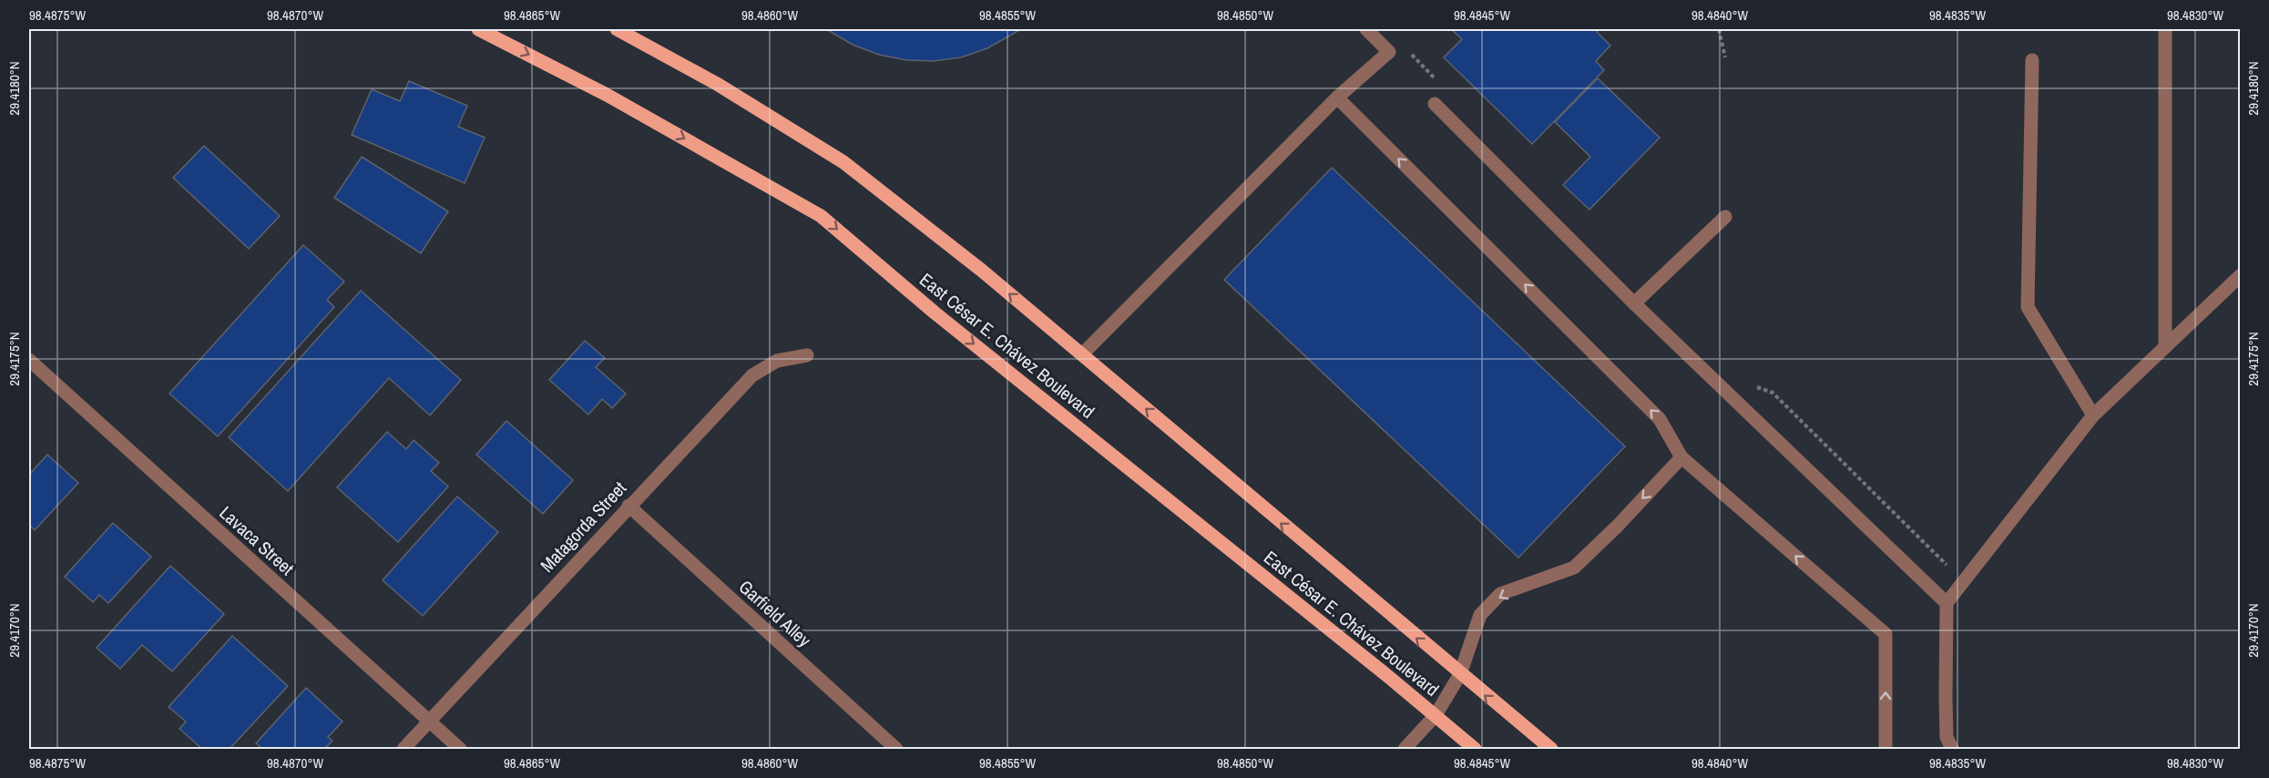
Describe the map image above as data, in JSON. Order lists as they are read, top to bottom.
{
  "streets": {
    "main road": ["East César E. Chávez Boulevard"],
    "street": ["Matagorda Street", "Lavaca Street", "Garfield Alley"]
  },
  "crossings": [
    ["Matagorda Street", "Lavaca Street"],
    ["Matagorda Street", "Garfield Alley"]
  ],
  "coordinates": [
    "98.4875°W",
    "98.4870°W",
    "98.4865°W",
    "98.4860°W",
    "98.4855°W",
    "98.4850°W",
    "98.4845°W",
    "98.4840°W",
    "98.4835°W",
    "98.4830°W",
    "29.4180°N",
    "29.4175°N",
    "29.4170°N"
  ]
}
